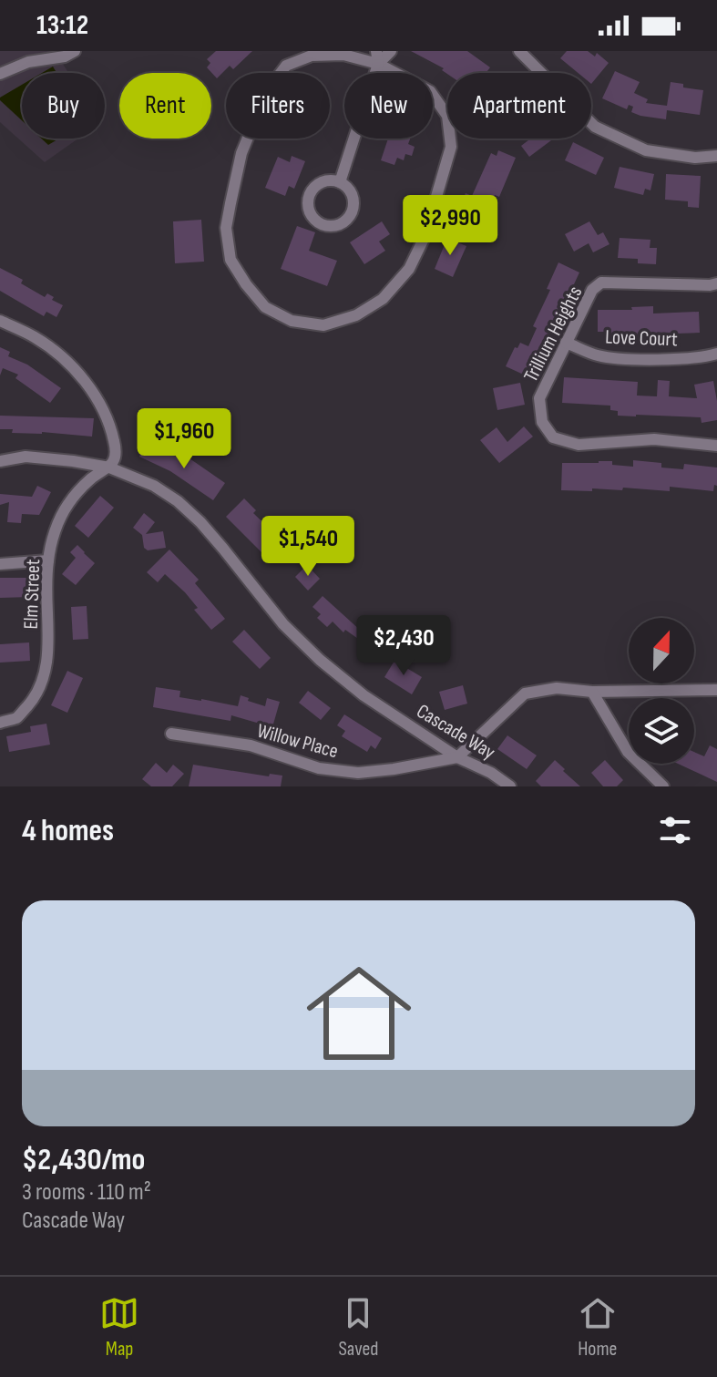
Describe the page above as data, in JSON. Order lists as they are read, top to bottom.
{
  "streets": {
    "street": [
      "Trillium Heights",
      "Love Court",
      "Elm Street",
      "Cascade Way",
      "Willow Place"
    ]
  },
  "crossings": [
    ["Trillium Heights", "Love Court"],
    ["Elm Street", "Cascade Way"],
    ["Cascade Way", "Willow Place"]
  ],
  "north": "top",
  "page": {
    "status": "13:12",
    "chip": [
      "Buy",
      "Rent",
      "Filters",
      "New",
      "Apartment"
    ],
    "price": [
      "$2,990",
      "$1,960",
      "$1,540",
      "$2,430"
    ],
    "heading": "4 homes",
    "list": [
      {
        "name": "$2,430/mo",
        "note": "3 rooms · 110 m² · Cascade Way"
      }
    ],
    "tabs": ["Map", "Saved", "Home"]
  }
}
